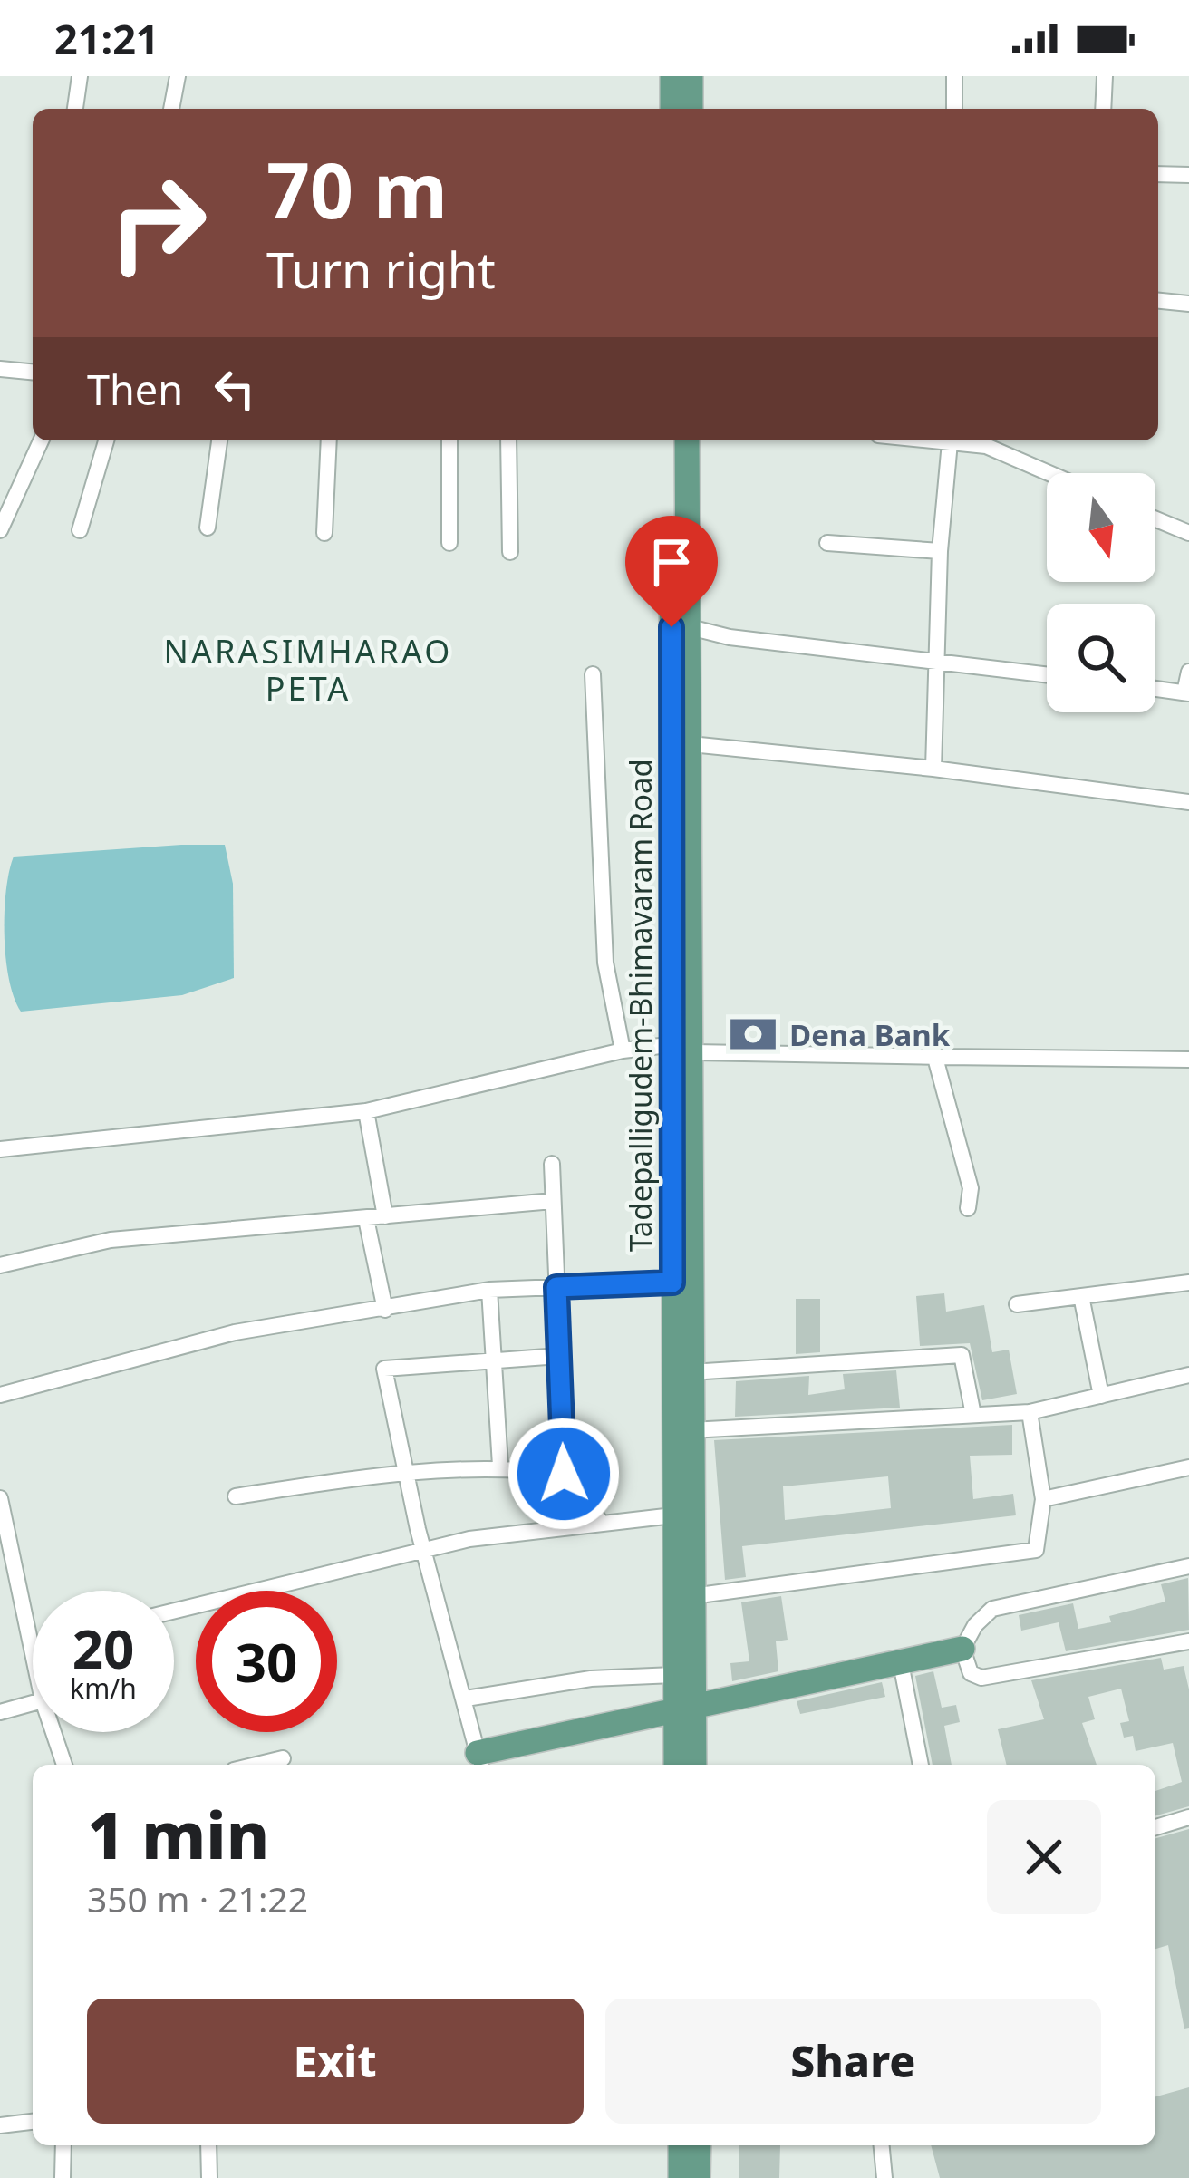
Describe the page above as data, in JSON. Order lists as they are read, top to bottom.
{
  "streets": {
    "main road": ["Tadepalligudem-Bhimavaram Road"]
  },
  "districts": ["NARASIMHARAO PETA"],
  "places": {
    "bank": ["Dena Bank"]
  },
  "north": "bottom",
  "page": {
    "status": "21:21",
    "turn": ["70 m", "Turn right"],
    "then": "Then",
    "speed": "20 km/h",
    "limit": "30",
    "heading": ["1 min", "350 m · 21:22"],
    "buttons": ["Exit", "Share"]
  }
}
